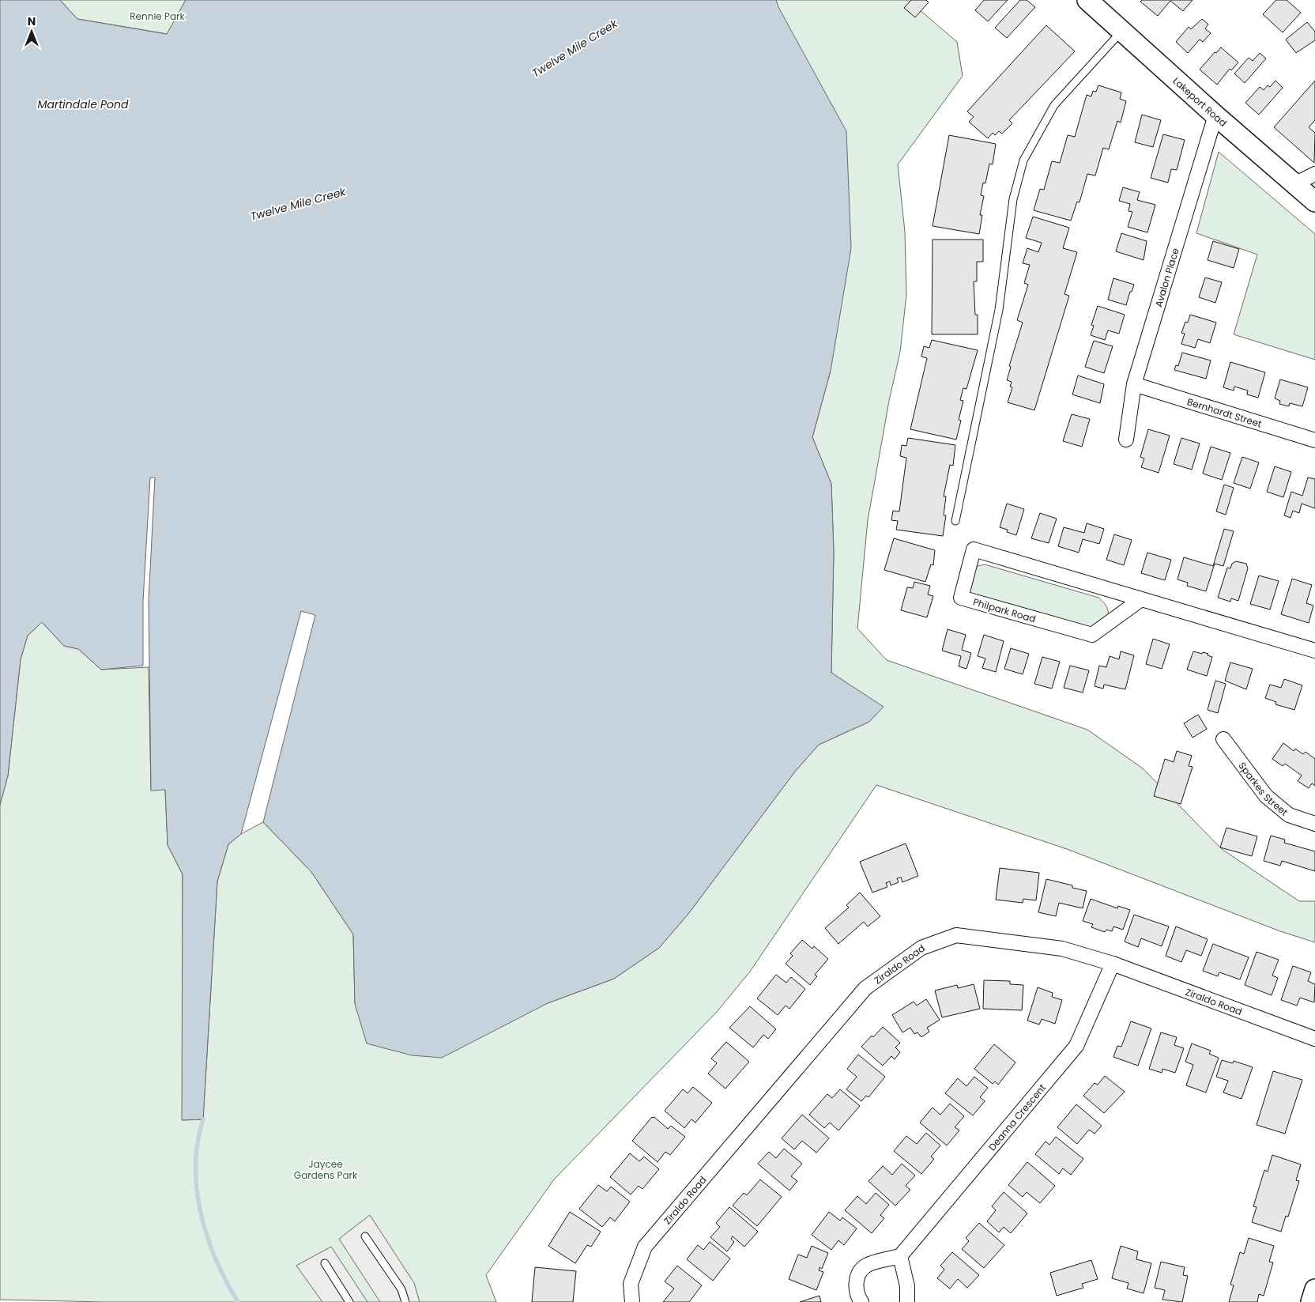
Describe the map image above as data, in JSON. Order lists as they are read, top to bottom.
{
  "streets": {
    "main road": ["Lakeport Road"],
    "street": [
      "Avalon Place",
      "Bernhardt Street",
      "Philpark Road",
      "Sparkes Street",
      "Ziraldo Road",
      "Deanna Crescent"
    ]
  },
  "crossings": [
    ["Lakeport Road", "Avalon Place"],
    ["Avalon Place", "Bernhardt Street"],
    ["Ziraldo Road", "Deanna Crescent"]
  ],
  "water": ["Twelve Mile Creek", "Martindale Pond"],
  "parks": ["Rennie Park", "Jaycee Gardens Park"],
  "north": "top"
}
